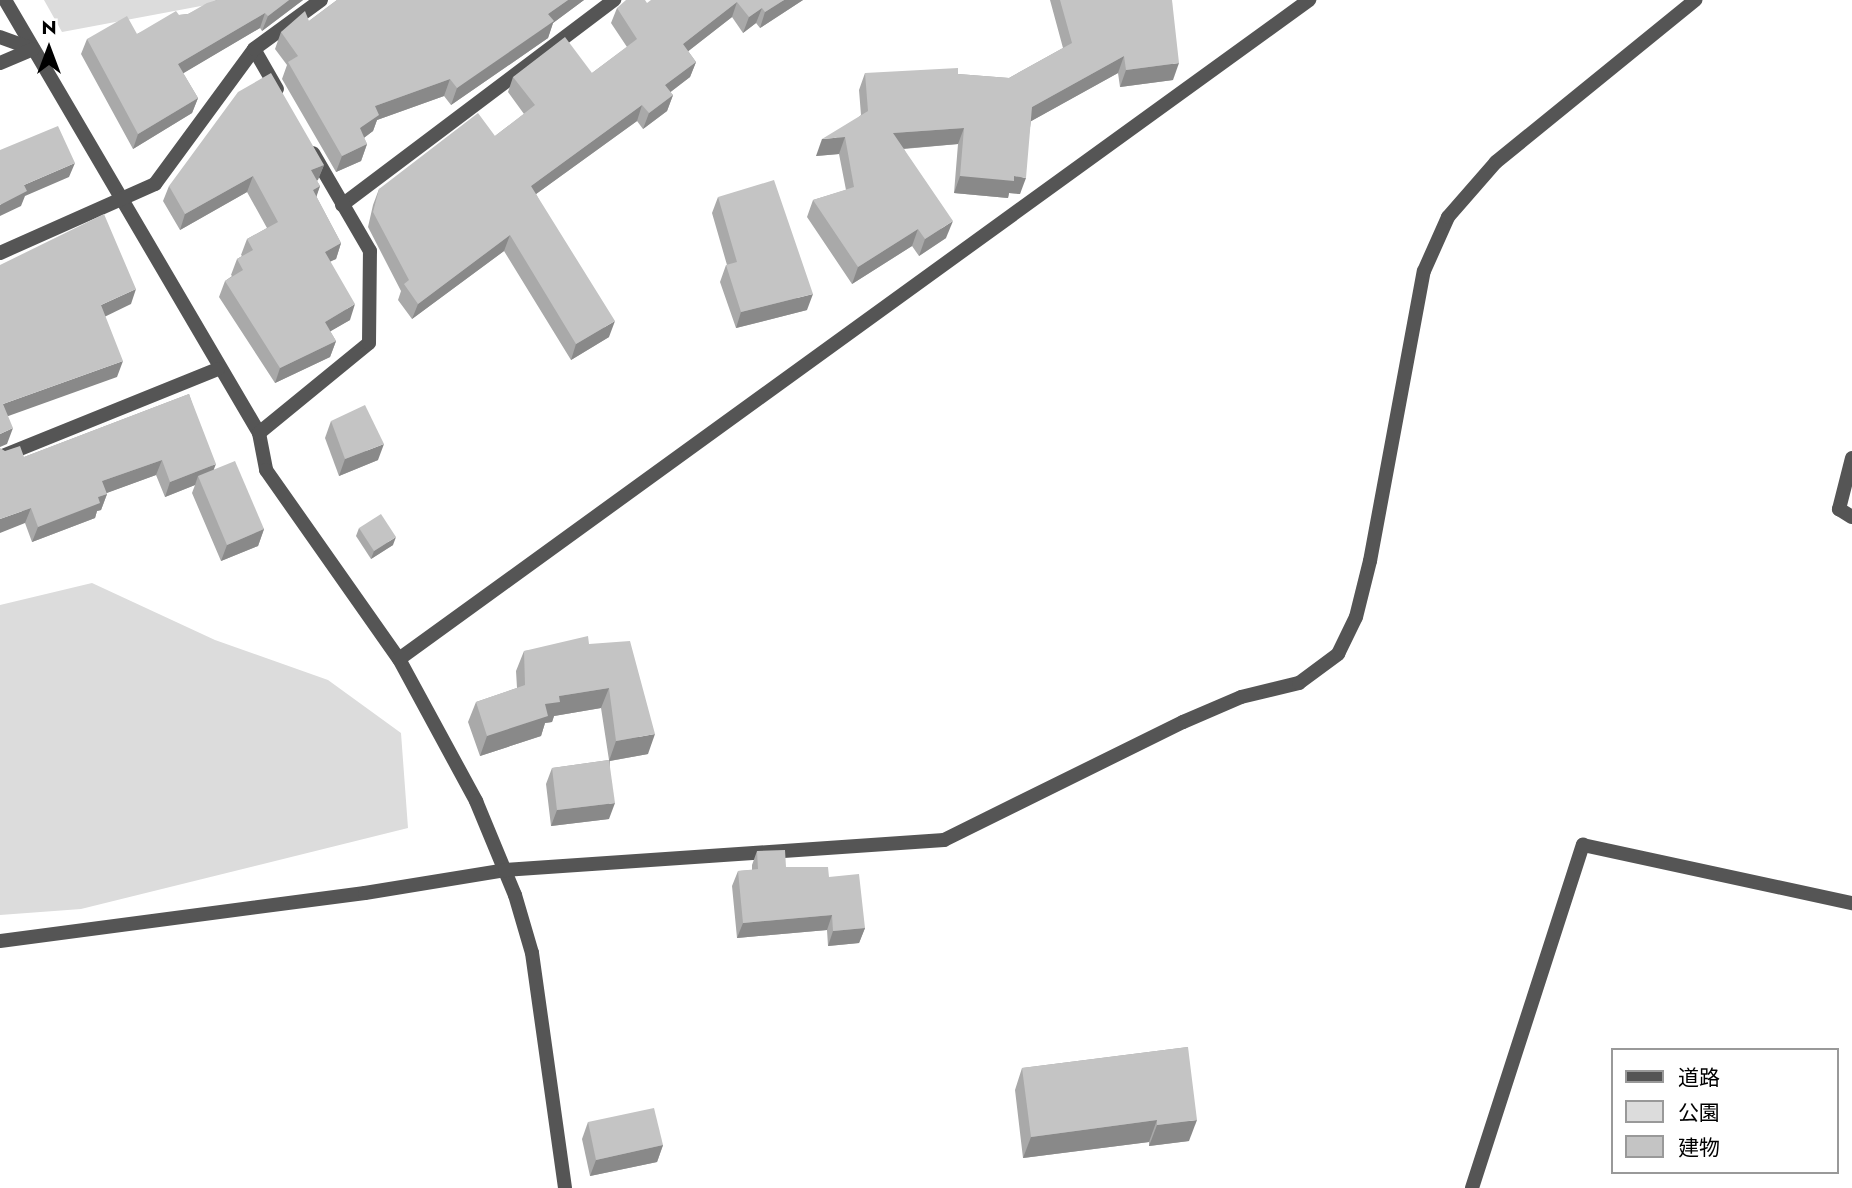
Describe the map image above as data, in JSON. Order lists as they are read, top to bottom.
{
  "legend": ["道路", "公園", "建物"],
  "north": "top"
}
